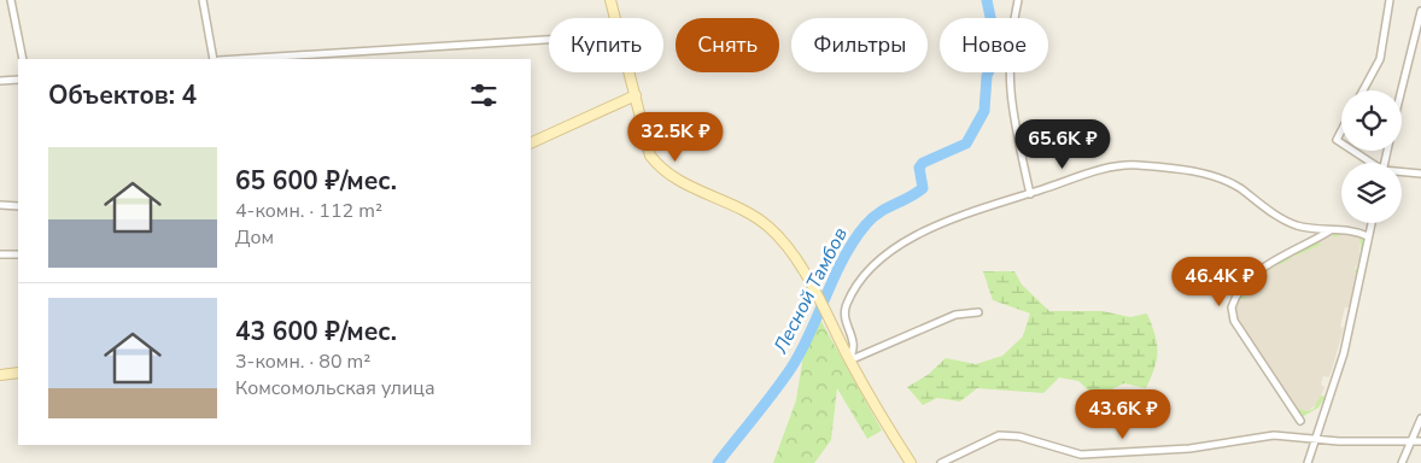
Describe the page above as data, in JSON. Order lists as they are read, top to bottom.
{
  "water": ["Лесной Тамбов"],
  "page": {
    "chip": [
      "Купить",
      "Снять",
      "Фильтры",
      "Новое"
    ],
    "heading": "Объектов: 4",
    "price": [
      "32.5K ₽",
      "65.6K ₽",
      "46.4K ₽",
      "43.6K ₽"
    ],
    "list": [
      {
        "name": "65 600 ₽/мес.",
        "note": "4-комн. · 112 m² · Дом"
      },
      {
        "name": "43 600 ₽/мес.",
        "note": "3-комн. · 80 m² · Комсомольская улица"
      }
    ]
  }
}
